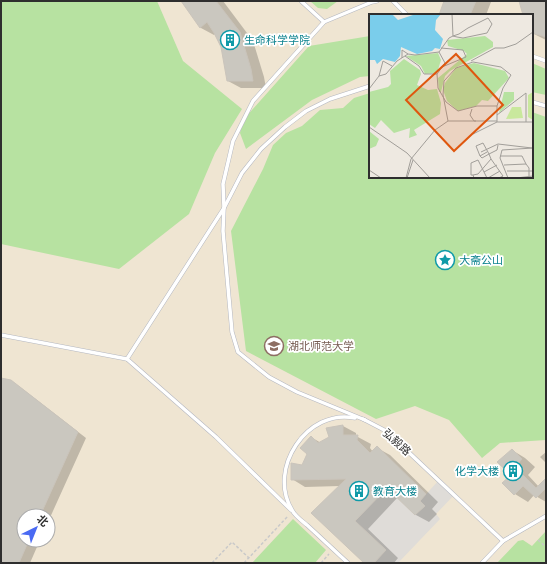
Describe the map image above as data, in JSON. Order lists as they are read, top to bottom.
{
  "streets": {
    "lane": ["弘毅路"]
  },
  "places": {
    "building": ["生命科学学院", "化学大楼", "教育大楼"],
    "place": ["大斋公山"],
    "school or university": ["湖北师范大学"]
  },
  "north": "top right"
}
